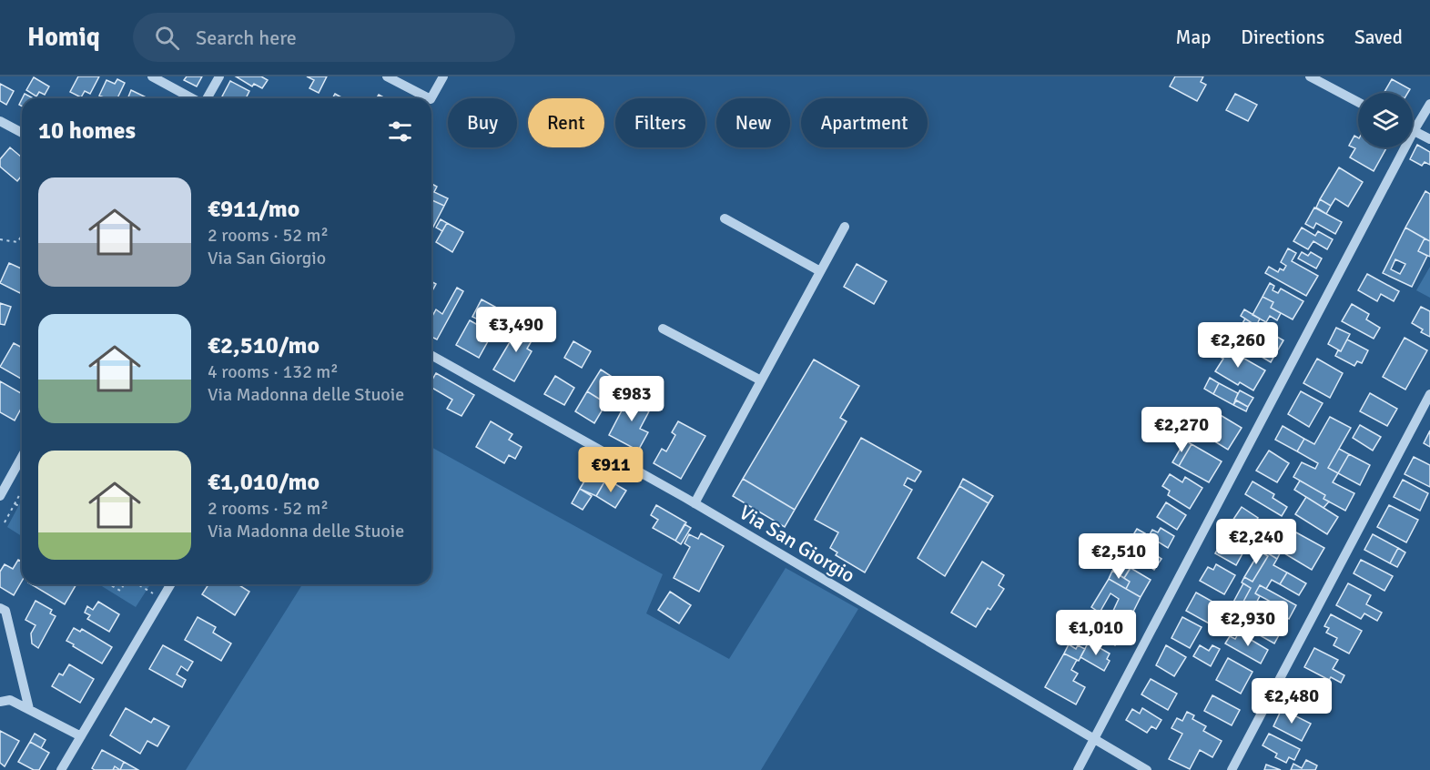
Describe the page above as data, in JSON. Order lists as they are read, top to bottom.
{
  "streets": {
    "street": ["Via San Giorgio"]
  },
  "page": {
    "header": "Homiq",
    "search": "Search here",
    "nav": ["Map", "Directions", "Saved"],
    "chip": [
      "Buy",
      "Rent",
      "Filters",
      "New",
      "Apartment"
    ],
    "heading": "10 homes",
    "list": [
      {
        "name": "€911/mo",
        "note": "2 rooms · 52 m² · Via San Giorgio"
      },
      {
        "name": "€2,510/mo",
        "note": "4 rooms · 132 m² · Via Madonna delle Stuoie"
      },
      {
        "name": "€1,010/mo",
        "note": "2 rooms · 52 m² · Via Madonna delle Stuoie"
      }
    ],
    "price": [
      "€3,490",
      "€2,260",
      "€983",
      "€2,270",
      "€911",
      "€2,240",
      "€2,510",
      "€2,930",
      "€1,010",
      "€2,480"
    ]
  }
}
